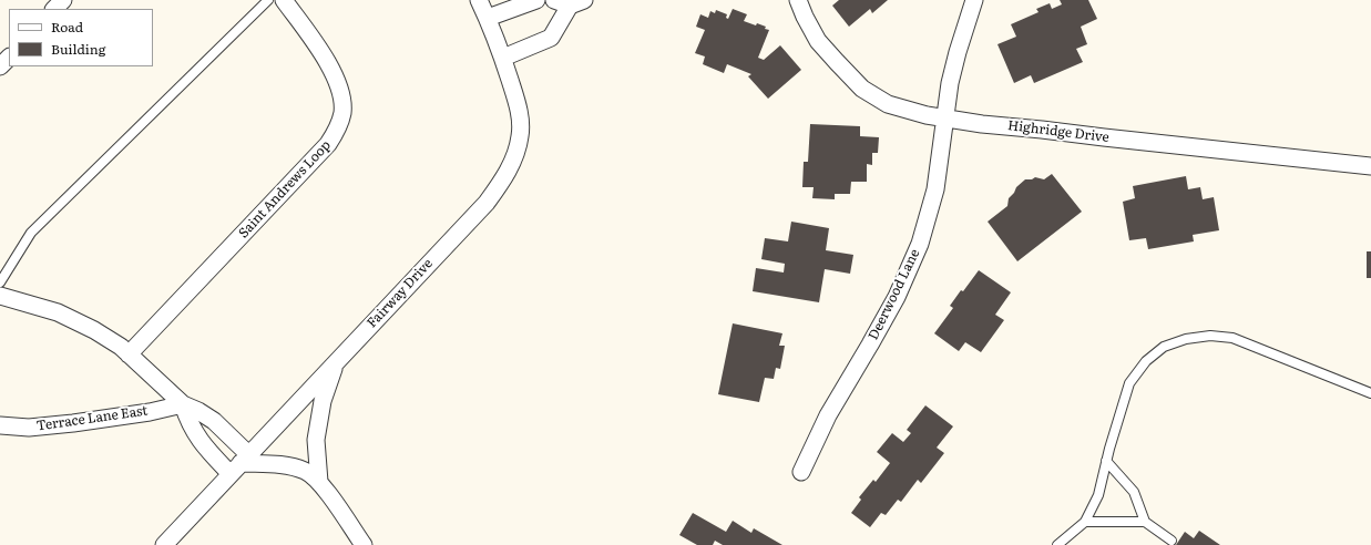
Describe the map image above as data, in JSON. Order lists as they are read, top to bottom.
{
  "streets": {
    "street": [
      "Highridge Drive",
      "Saint Andrews Loop",
      "Fairway Drive",
      "Deerwood Lane",
      "Terrace Lane East"
    ]
  },
  "crossings": [
    ["Highridge Drive", "Deerwood Lane"]
  ],
  "legend": ["Road", "Building"]
}
